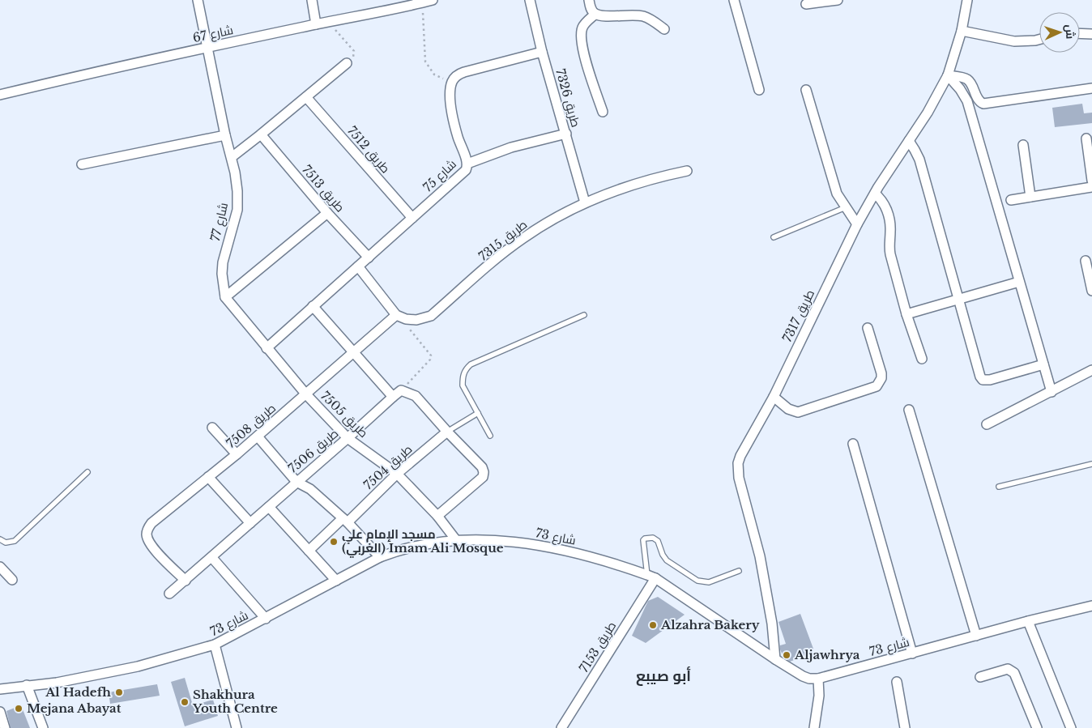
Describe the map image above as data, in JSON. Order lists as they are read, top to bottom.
{
  "streets": {
    "street": [
      "شارع 67",
      "طريق 7326",
      "طريق 7512",
      "شارع 75",
      "طريق 7513",
      "شارع 77",
      "طريق 7315",
      "طريق 7317",
      "طريق 7505",
      "طريق 7508",
      "طريق 7506",
      "طريق 7504",
      "شارع 73",
      "طريق 7153"
    ]
  },
  "crossings": [
    ["شارع 67", "شارع 77"],
    ["طريق 7326", "طريق 7315"],
    ["طريق 7512", "شارع 75"],
    ["شارع 75", "طريق 7513"],
    ["شارع 75", "طريق 7505"],
    ["شارع 77", "طريق 7505"],
    ["طريق 7317", "شارع 73"],
    ["طريق 7505", "طريق 7508"],
    ["طريق 7505", "طريق 7506"],
    ["طريق 7505", "طريق 7504"],
    ["طريق 7505", "شارع 73"],
    ["طريق 7508", "طريق 7506"],
    ["شارع 73", "طريق 7153"]
  ],
  "districts": ["أبو صيبع"],
  "places": [
    "مسجد الإمام علي (الغربي) Imam Ali Mosque",
    "Alzahra Bakery",
    "Aljawhrya",
    "Al Hadefh",
    "Shakhura Youth Centre",
    "Mejana Abayat"
  ],
  "north": "right"
}
